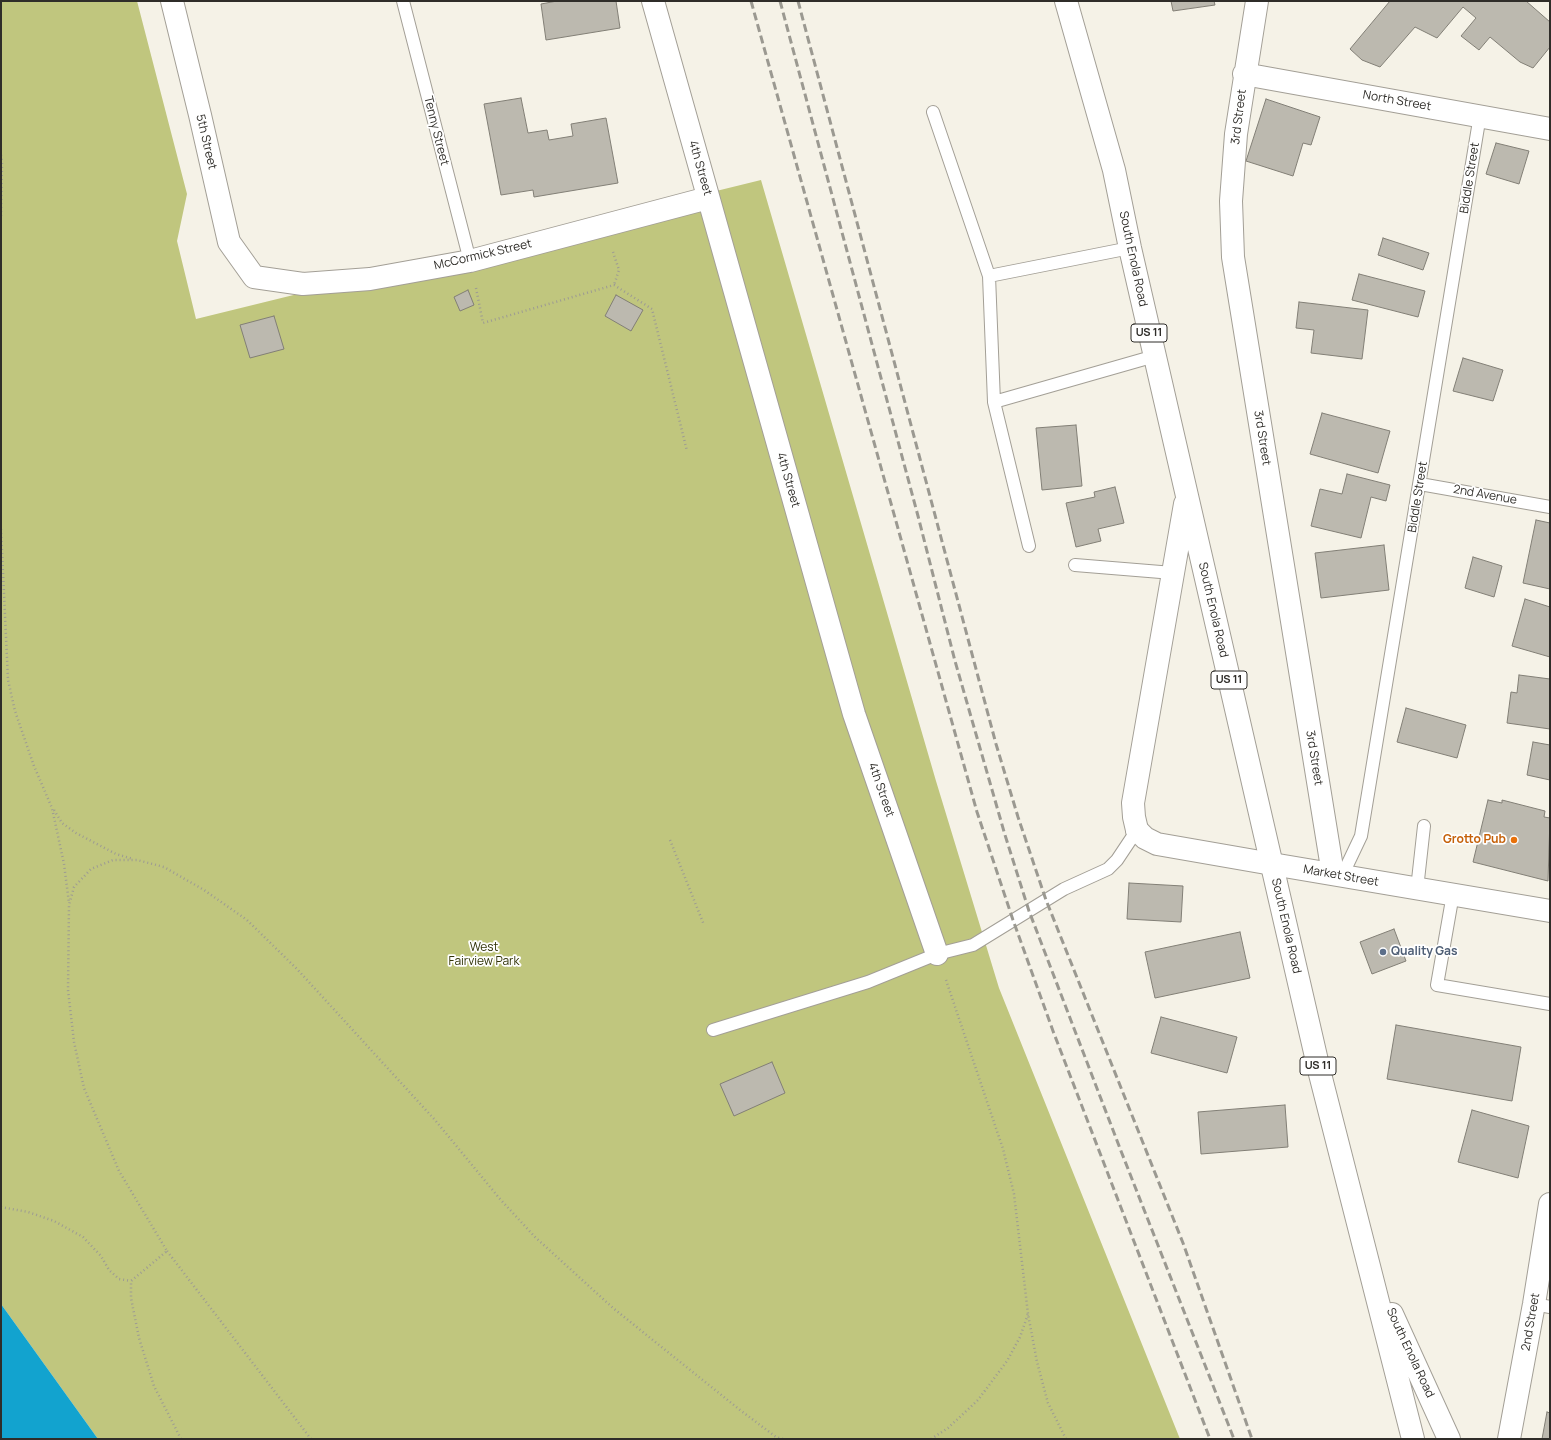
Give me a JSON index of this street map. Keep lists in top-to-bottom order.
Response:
{
  "streets": {
    "street": [
      "North Street",
      "3rd Street",
      "5th Street",
      "4th Street",
      "McCormick Street",
      "South Enola Road",
      "US 11",
      "Market Street",
      "2nd Street"
    ],
    "lane": ["Tenny Street", "Biddle Street", "2nd Avenue"]
  },
  "crossings": [
    ["North Street", "3rd Street"],
    ["North Street", "Biddle Street"],
    ["3rd Street", "Biddle Street"],
    ["3rd Street", "Market Street"],
    ["Tenny Street", "McCormick Street"],
    ["5th Street", "McCormick Street"],
    ["4th Street", "McCormick Street"],
    ["Biddle Street", "2nd Avenue"],
    ["Biddle Street", "Market Street"],
    ["South Enola Road", "Market Street"]
  ],
  "parks": ["West Fairview Park"],
  "places": ["Grotto Pub", "Quality Gas"]
}
